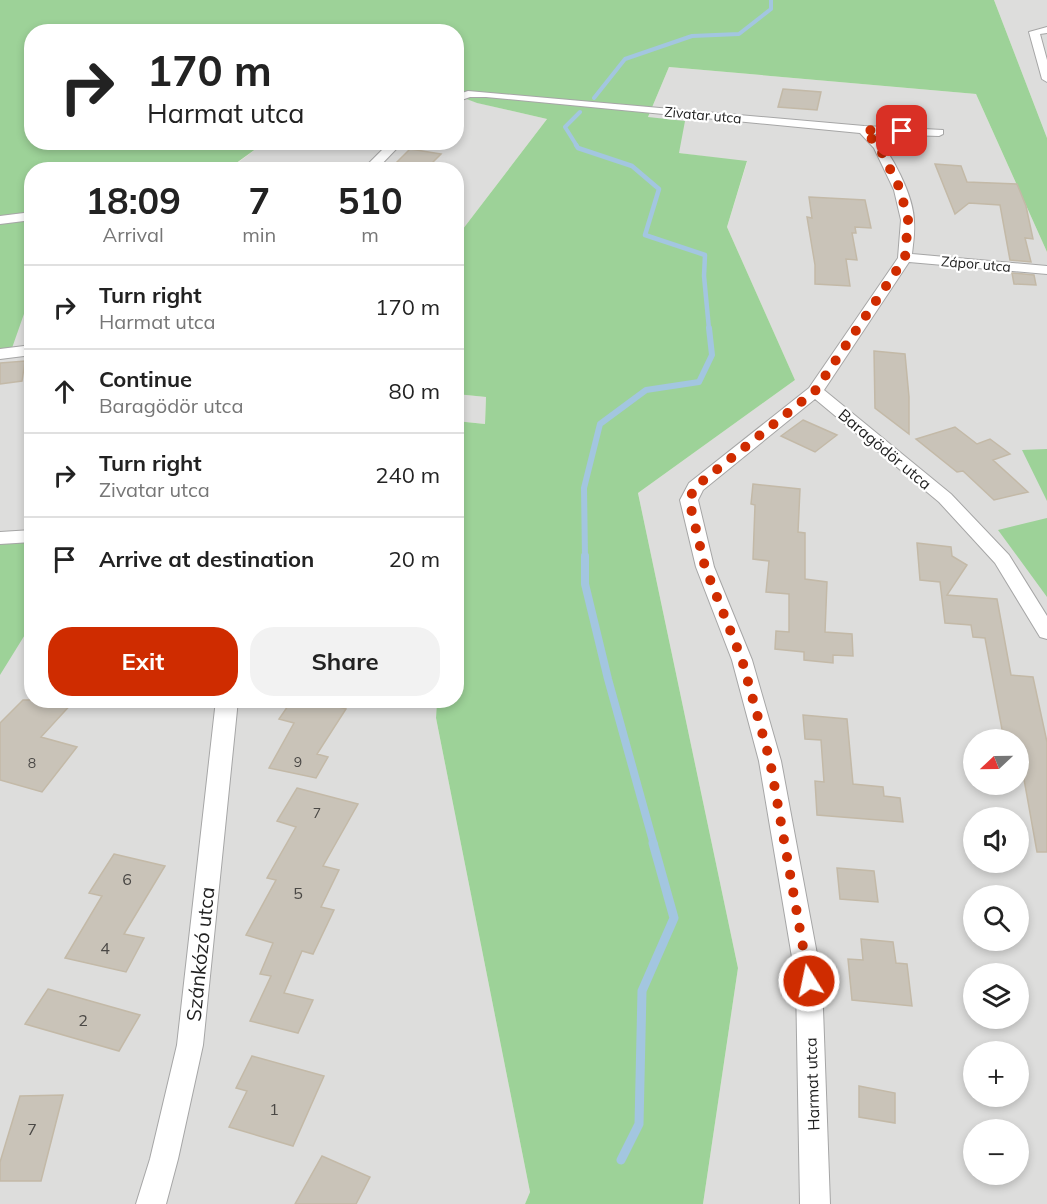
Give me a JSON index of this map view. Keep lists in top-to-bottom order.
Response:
{
  "streets": {
    "street": [
      "Zivatar utca",
      "Zápor utca",
      "Baragödör utca",
      "Szánkózó utca",
      "Harmat utca"
    ]
  },
  "crossings": [
    ["Baragödör utca", "Harmat utca"]
  ],
  "house_numbers": [
    "9",
    "8",
    "7",
    "6",
    "5",
    "4",
    "2",
    "1",
    "7"
  ],
  "north": "left",
  "page": {
    "turn": ["170 m", "Harmat utca"],
    "eta": [
      "18:09",
      "Arrival",
      "7",
      "min",
      "510",
      "m"
    ],
    "list": [
      {
        "name": "Turn right",
        "note": "Harmat utca",
        "value": "170 m"
      },
      {
        "name": "Continue",
        "note": "Baragödör utca",
        "value": "80 m"
      },
      {
        "name": "Turn right",
        "note": "Zivatar utca",
        "value": "240 m"
      },
      {
        "name": "Arrive at destination",
        "value": "20 m"
      }
    ],
    "buttons": ["Exit", "Share"],
    "map_buttons": ["+", "−"]
  }
}
